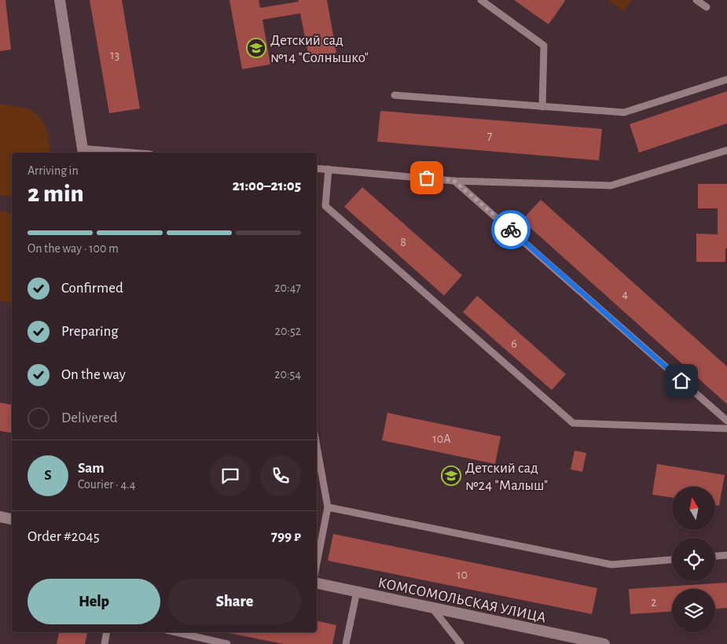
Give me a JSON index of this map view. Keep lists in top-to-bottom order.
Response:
{
  "streets": {
    "street": ["КОМСОМОЛЬСКАЯ УЛИЦА"]
  },
  "places": {
    "school or university": ["Детский сад №14 \"Солнышко\"", "Детский сад №24 \"Малыш\""]
  },
  "house_numbers": [
    "13",
    "7",
    "8",
    "4",
    "6",
    "10А",
    "10",
    "2"
  ],
  "north": "top",
  "page": {
    "heading": ["2 min", "Arriving in", "21:00–21:05"],
    "panel": [
      "Sam",
      "Courier · 4.4",
      "Order #2045",
      "799 ₽"
    ],
    "bar": "On the way · 100 m",
    "list": [
      ["Confirmed", "20:47"],
      ["Preparing", "20:52"],
      ["On the way", "20:54"],
      "Delivered"
    ],
    "round": "S",
    "buttons": ["Help", "Share"]
  }
}
